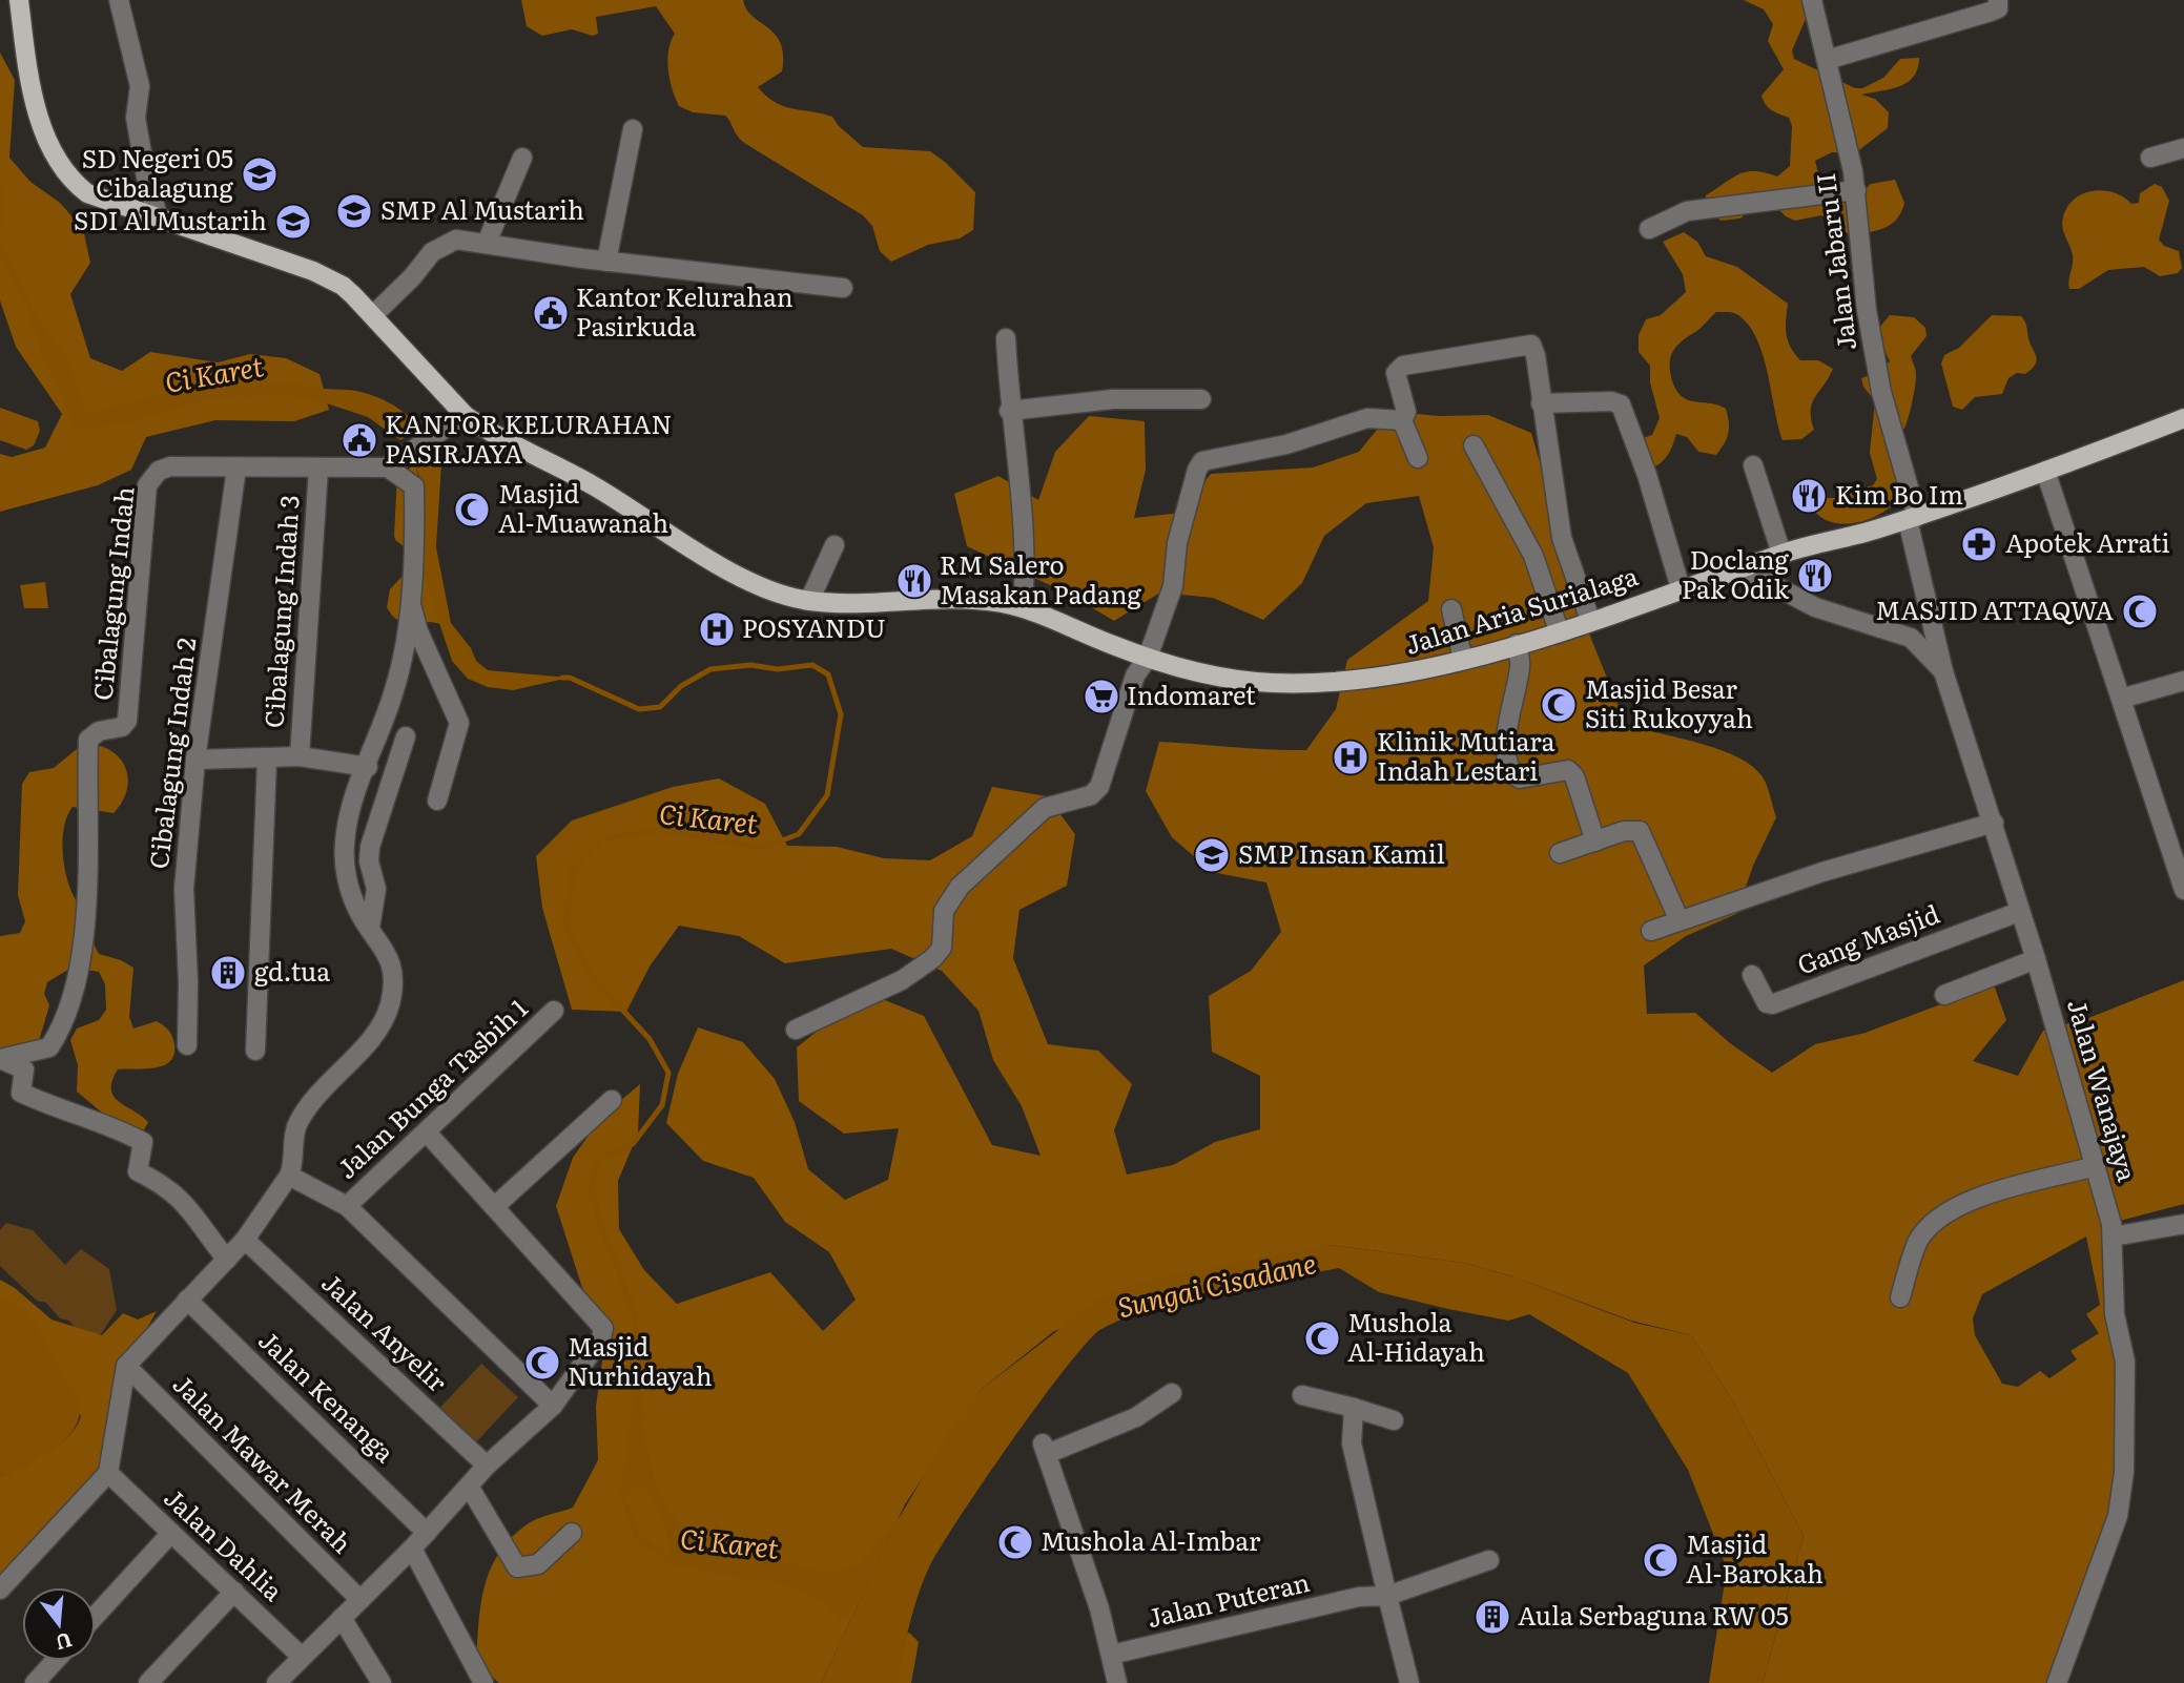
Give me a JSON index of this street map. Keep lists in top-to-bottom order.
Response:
{
  "streets": {
    "main road": ["Jalan Aria Surialaga"],
    "street": [
      "Jalan Jabaru II",
      "Cibalagung Indah",
      "Cibalagung Indah 3",
      "Cibalagung Indah 2",
      "Gang Masjid",
      "Jalan Bunga Tasbih 1",
      "Jalan Wanajaya",
      "Jalan Anyelir",
      "Jalan Kenanga",
      "Jalan Mawar Merah",
      "Jalan Dahlia",
      "Jalan Puteran"
    ]
  },
  "crossings": [
    ["Jalan Jabaru II", "Jalan Aria Surialaga"],
    ["Jalan Jabaru II", "Jalan Wanajaya"],
    ["Cibalagung Indah", "Cibalagung Indah 3"],
    ["Cibalagung Indah", "Cibalagung Indah 2"],
    ["Cibalagung Indah 3", "Cibalagung Indah 2"],
    ["Jalan Aria Surialaga", "Jalan Wanajaya"],
    ["Gang Masjid", "Jalan Wanajaya"]
  ],
  "water": ["Ci Karet", "Sungai Cisadane"],
  "places": {
    "school or university": [
      "SD Negeri 05 Cibalagung",
      "SMP Al Mustarih",
      "SDI Al Mustarih",
      "SMP Insan Kamil"
    ],
    "public building": ["Kantor Kelurahan Pasirkuda", "KANTOR KELURAHAN PASIRJAYA"],
    "restaurant": ["Kim Bo Im", "Doclang Pak Odik", "RM Salero Masakan Padang"],
    "mosque": [
      "Masjid Al-Muawanah",
      "MASJID ATTAQWA",
      "Masjid Besar Siti Rukoyyah",
      "Mushola Al-Hidayah",
      "Masjid Nurhidayah",
      "Mushola Al-Imbar",
      "Masjid Al-Barokah"
    ],
    "pharmacy": ["Apotek Arrati"],
    "hospital": ["POSYANDU", "Klinik Mutiara Indah Lestari"],
    "supermarket": ["Indomaret"],
    "building": ["gd.tua", "Aula Serbaguna RW 05"]
  },
  "north": "bottom"
}
